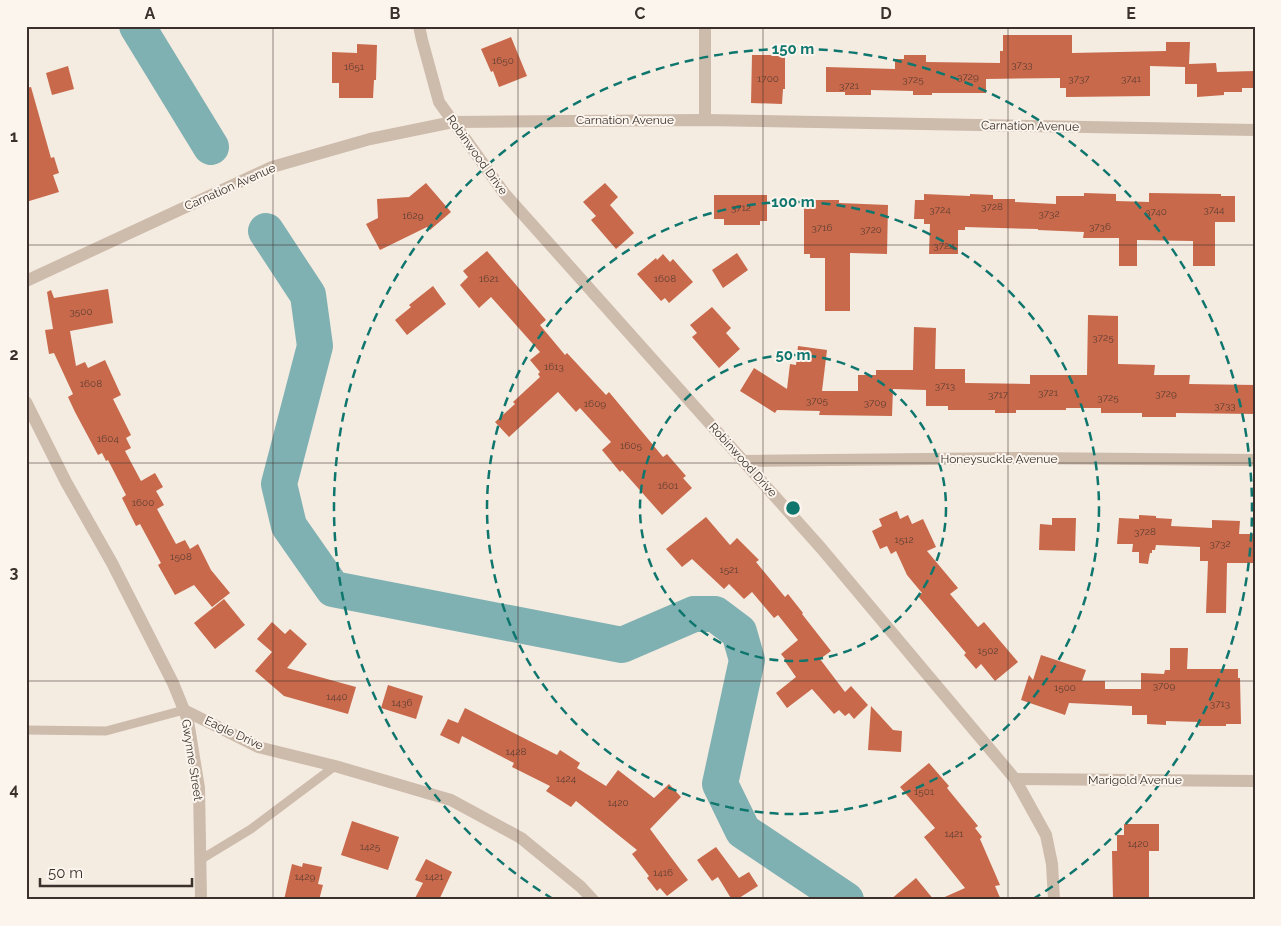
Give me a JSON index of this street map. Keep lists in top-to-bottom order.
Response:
{
  "streets": {
    "street": [
      "Carnation Avenue",
      "Robinwood Drive",
      "Honeysuckle Avenue",
      "Eagle Drive",
      "Gwynne Street",
      "Marigold Avenue"
    ]
  },
  "crossings": [
    ["Carnation Avenue", "Robinwood Drive"],
    ["Robinwood Drive", "Honeysuckle Avenue"],
    ["Robinwood Drive", "Marigold Avenue"],
    ["Eagle Drive", "Gwynne Street"]
  ],
  "house_numbers": [
    "1650",
    "3733",
    "1651",
    "3729",
    "1700",
    "3737",
    "3741",
    "3725",
    "3721",
    "3728",
    "3712",
    "3724",
    "3744",
    "3740",
    "3732",
    "1629",
    "3736",
    "3716",
    "3720",
    "3724",
    "1621",
    "1608",
    "3500",
    "3725",
    "1613",
    "1608",
    "3713",
    "3721",
    "3729",
    "3717",
    "3725",
    "3705",
    "3709",
    "1609",
    "3733",
    "1604",
    "1605",
    "1601",
    "1600",
    "3728",
    "1512",
    "3732",
    "1508",
    "1521",
    "1502",
    "3709",
    "1500",
    "1440",
    "1436",
    "3713",
    "1428",
    "1424",
    "1501",
    "1420",
    "1421",
    "1420",
    "1425",
    "1416",
    "1429",
    "1421"
  ],
  "scale_bar": "50 m",
  "grid": {
    "columns": [
      "A",
      "B",
      "C",
      "D",
      "E"
    ],
    "rows": [
      "1",
      "2",
      "3",
      "4"
    ]
  },
  "rings": ["150 m", "100 m", "50 m"]
}
